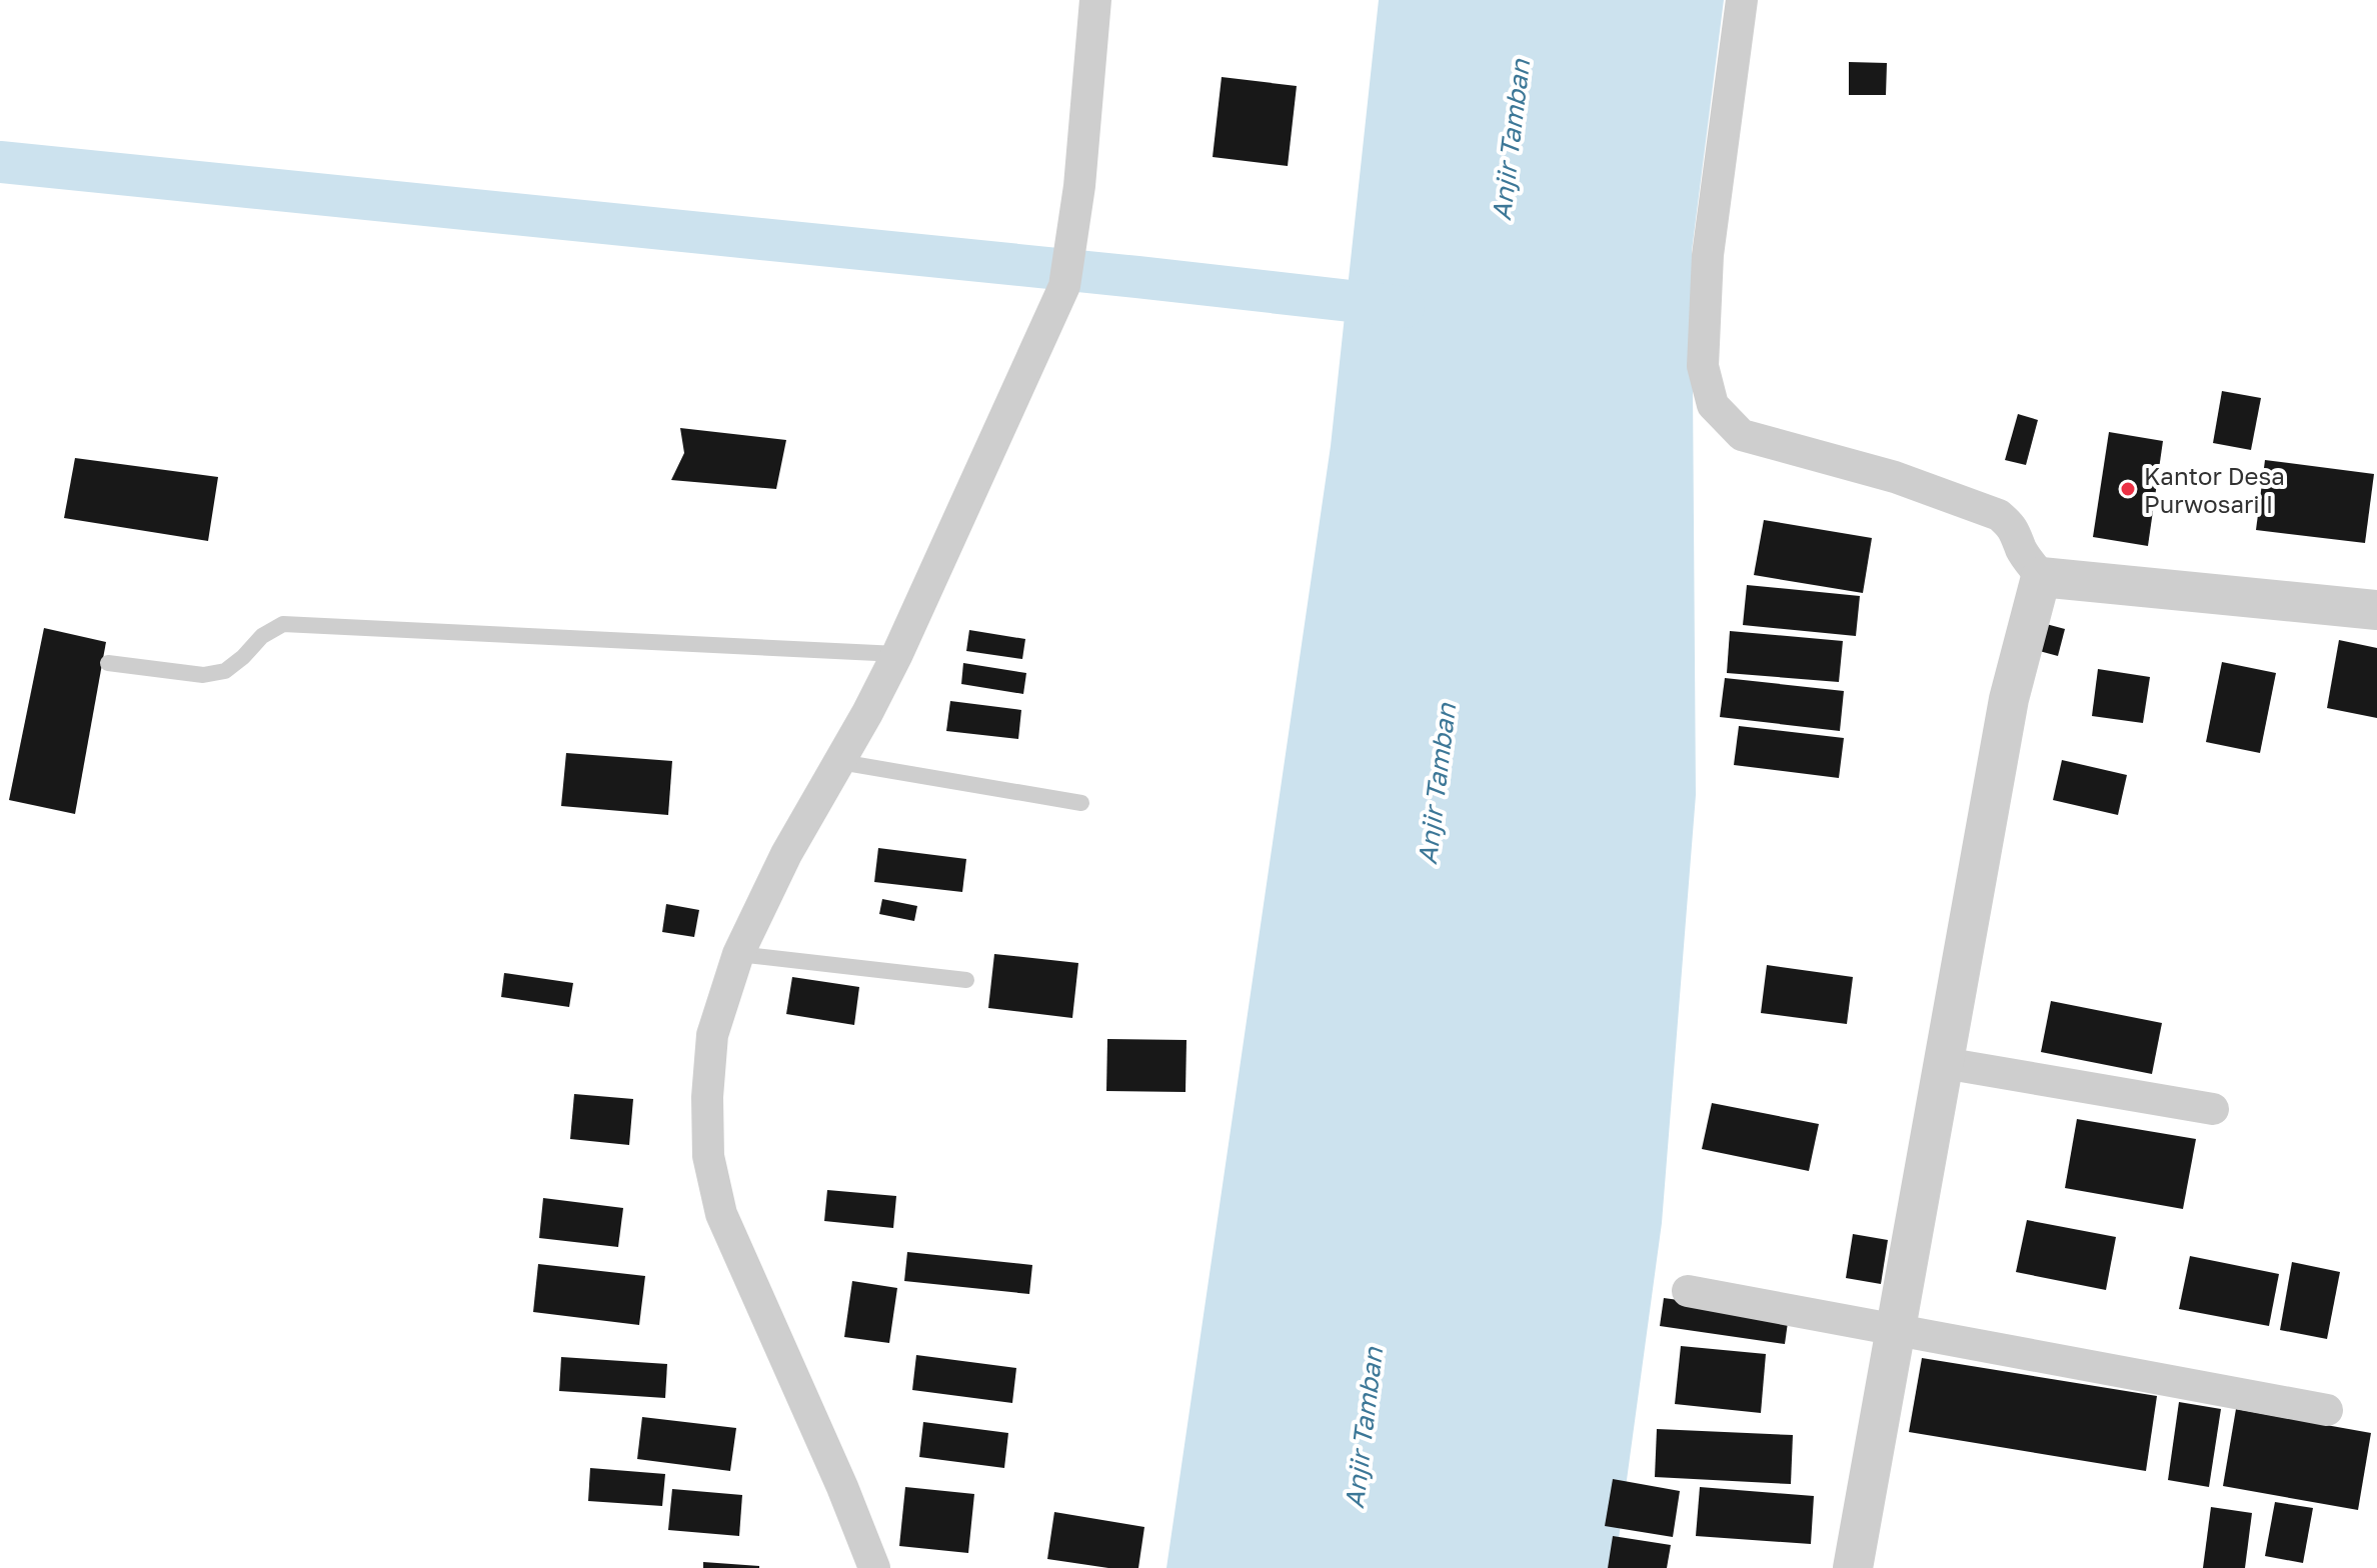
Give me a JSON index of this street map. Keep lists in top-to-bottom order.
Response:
{
  "water": ["Anjir Tamban"],
  "places": ["Kantor Desa Purwosari I"]
}
